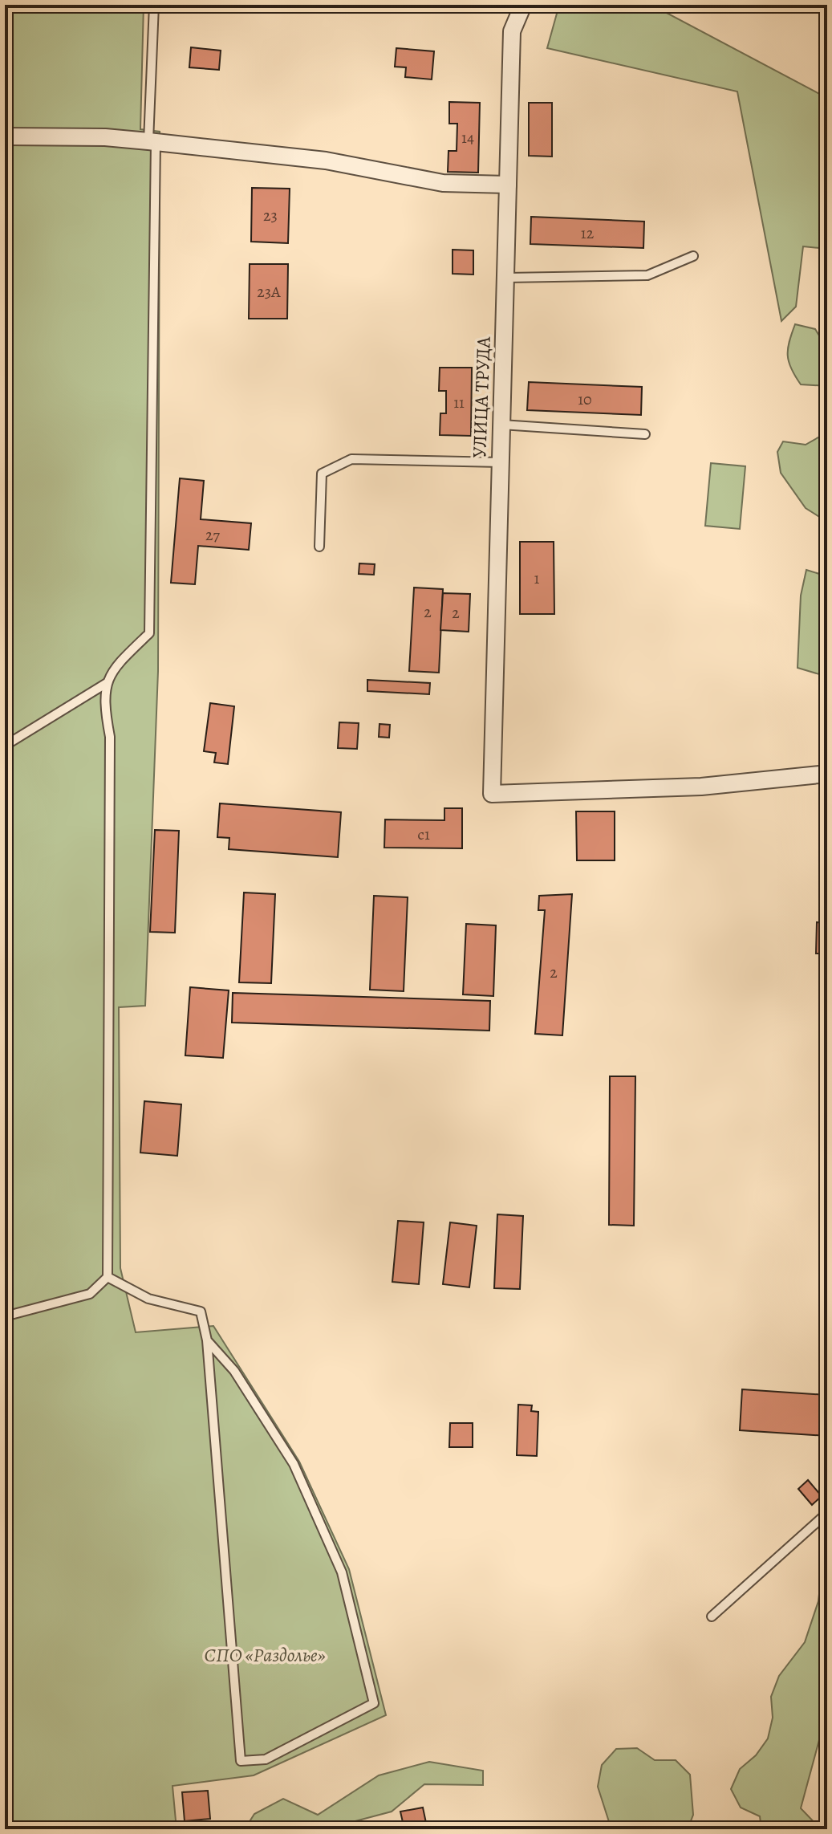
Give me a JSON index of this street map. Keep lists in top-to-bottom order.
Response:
{
  "streets": {
    "street": ["УЛИЦА ТРУДА"]
  },
  "parks": ["СПО «Раздолье»"],
  "house_numbers": [
    "14",
    "23",
    "12",
    "23А",
    "10",
    "11",
    "27",
    "1",
    "2",
    "2",
    "с1",
    "2"
  ]
}
